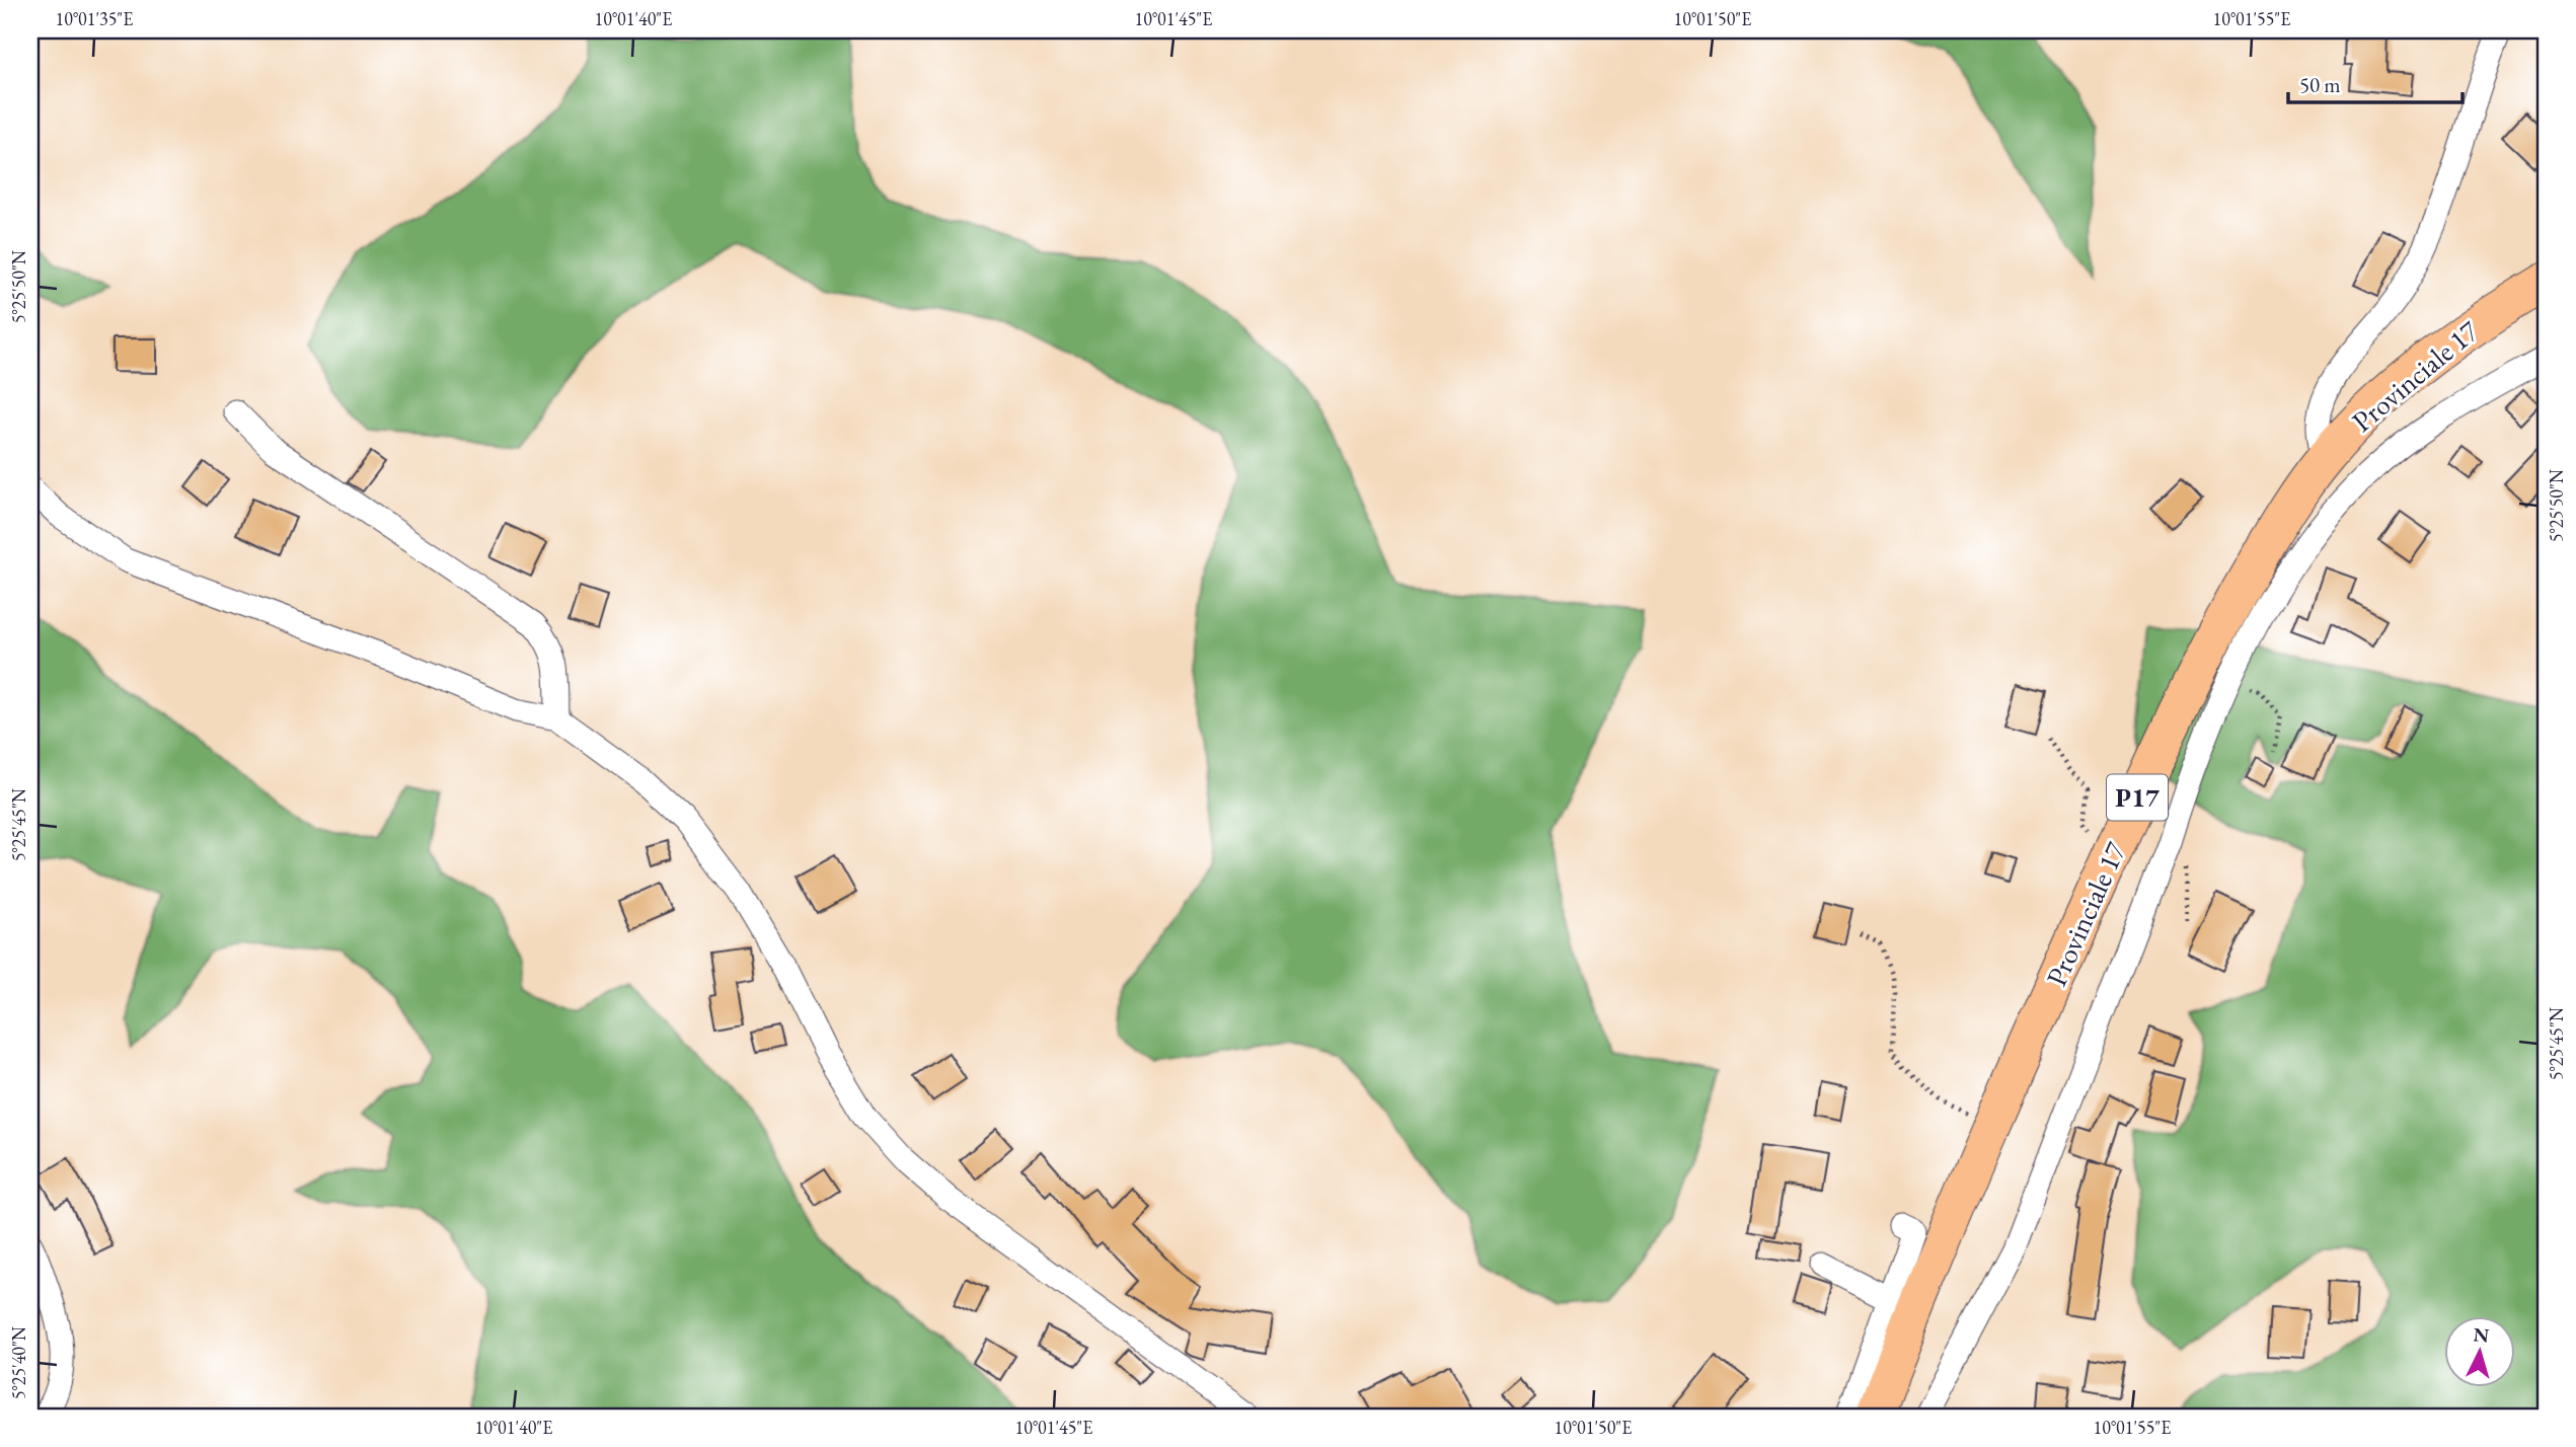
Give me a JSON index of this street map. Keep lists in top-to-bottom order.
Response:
{
  "streets": {
    "main road": ["Provinciale 17", "P17"]
  },
  "scale_bar": "50 m",
  "north": "top",
  "coordinates": [
    "10°01'35\"E",
    "10°01'40\"E",
    "10°01'45\"E",
    "10°01'50\"E",
    "10°01'55\"E",
    "5°25'50\"N",
    "5°25'45\"N",
    "5°25'40\"N"
  ]
}
